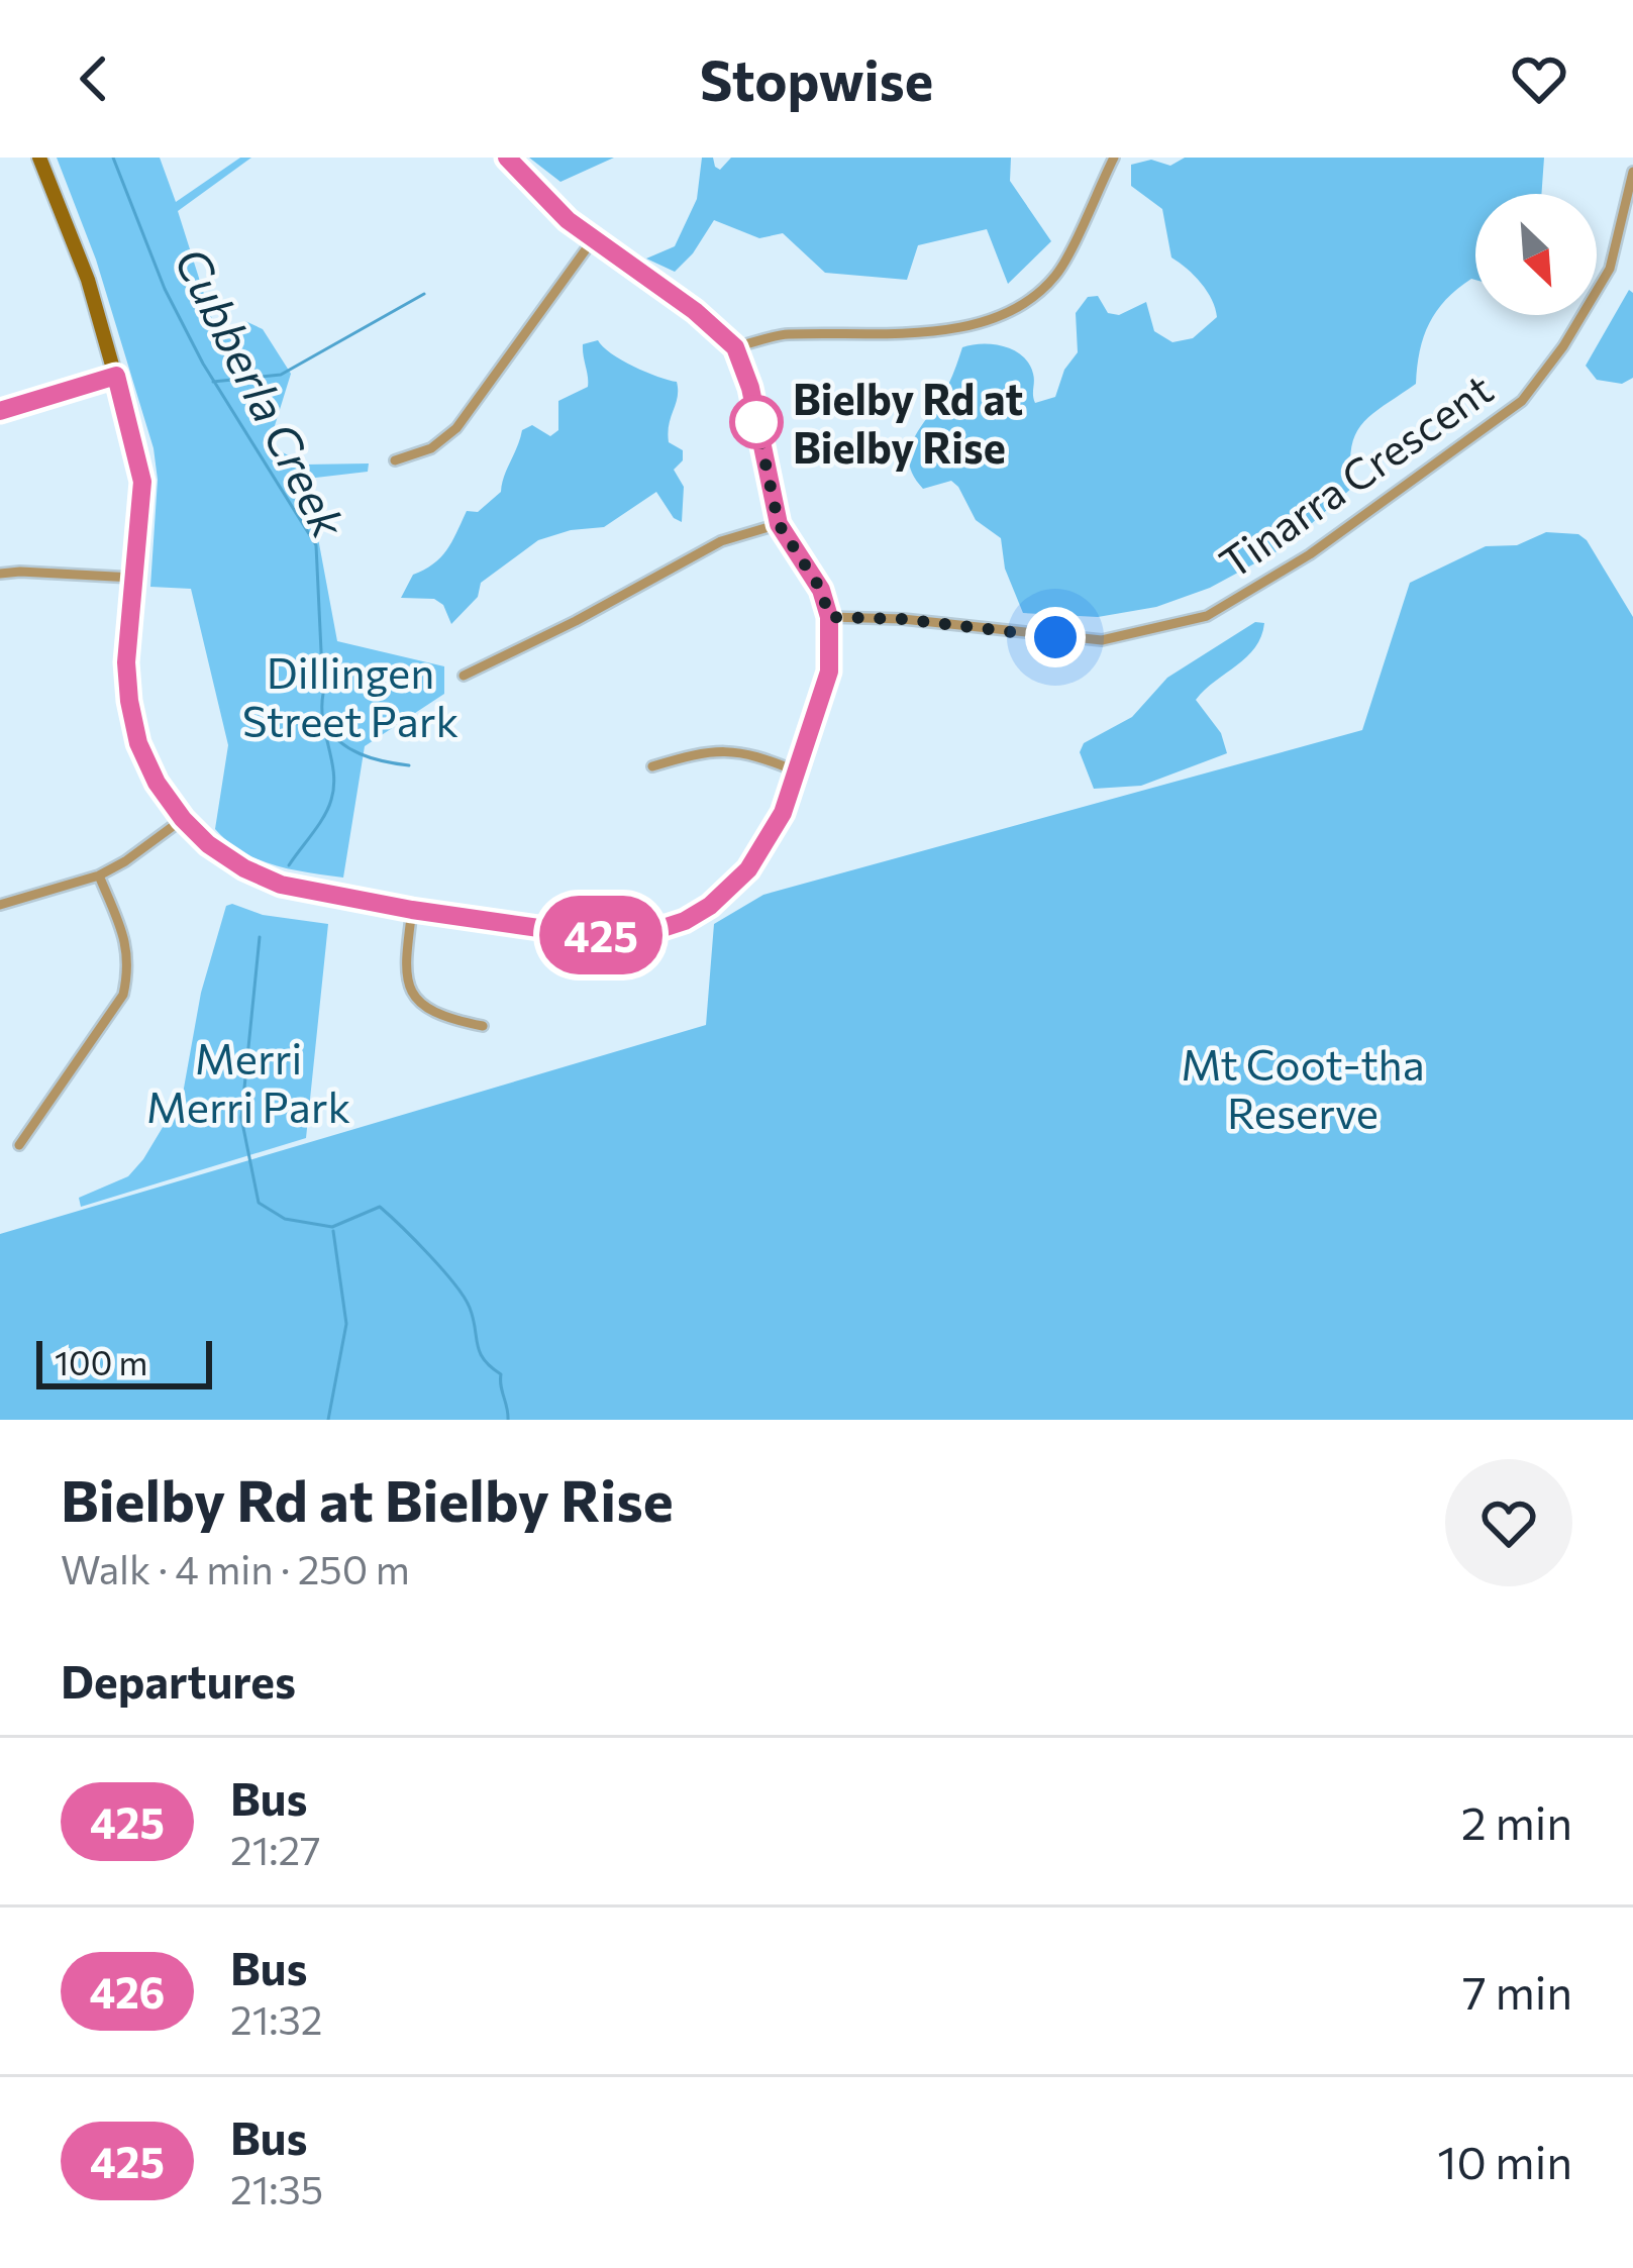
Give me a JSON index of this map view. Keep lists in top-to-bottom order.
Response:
{
  "streets": {
    "street": ["Tinarra Crescent"]
  },
  "water": ["Cubberla Creek"],
  "parks": ["Dillingen Street Park", "Merri Merri Park", "Mt Coot-tha Reserve"],
  "places": ["Bielby Rd at Bielby Rise"],
  "lines": ["bus line 425"],
  "scale_bar": "100 m",
  "north": "bottom right",
  "page": {
    "header": "Stopwise",
    "on_map": "425",
    "scale": "100 m",
    "heading": [
      ["Bielby Rd at Bielby Rise", "Walk · 4 min · 250 m"],
      "Departures"
    ],
    "list": [
      {
        "mark": "425",
        "name": "Bus",
        "note": "21:27",
        "value": "2 min"
      },
      {
        "mark": "426",
        "name": "Bus",
        "note": "21:32",
        "value": "7 min"
      },
      {
        "mark": "425",
        "name": "Bus",
        "note": "21:35",
        "value": "10 min"
      }
    ]
  }
}
